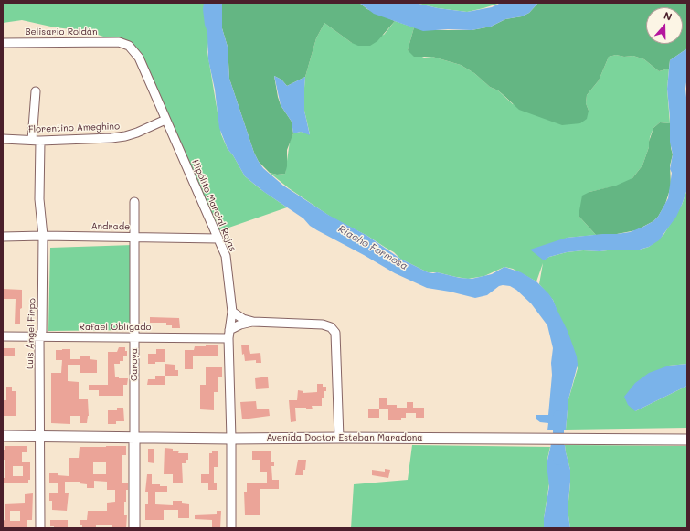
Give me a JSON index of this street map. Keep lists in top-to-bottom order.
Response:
{
  "streets": {
    "main road": ["Caroya", "Avenida Doctor Esteban Maradona"],
    "street": [
      "Belisario Roldán",
      "Florentino Ameghino",
      "Hipólito Marcial Rojas",
      "Andrade",
      "Rafael Obligado",
      "Luis Ángel Firpo"
    ]
  },
  "crossings": [
    ["Belisario Roldán", "Hipólito Marcial Rojas"],
    ["Florentino Ameghino", "Hipólito Marcial Rojas"],
    ["Florentino Ameghino", "Luis Ángel Firpo"],
    ["Hipólito Marcial Rojas", "Andrade"],
    ["Hipólito Marcial Rojas", "Rafael Obligado"],
    ["Hipólito Marcial Rojas", "Avenida Doctor Esteban Maradona"],
    ["Andrade", "Luis Ángel Firpo"],
    ["Andrade", "Caroya"],
    ["Rafael Obligado", "Luis Ángel Firpo"],
    ["Rafael Obligado", "Caroya"],
    ["Luis Ángel Firpo", "Avenida Doctor Esteban Maradona"],
    ["Caroya", "Avenida Doctor Esteban Maradona"]
  ],
  "water": ["Riacho Formosa"],
  "north": "top"
}
